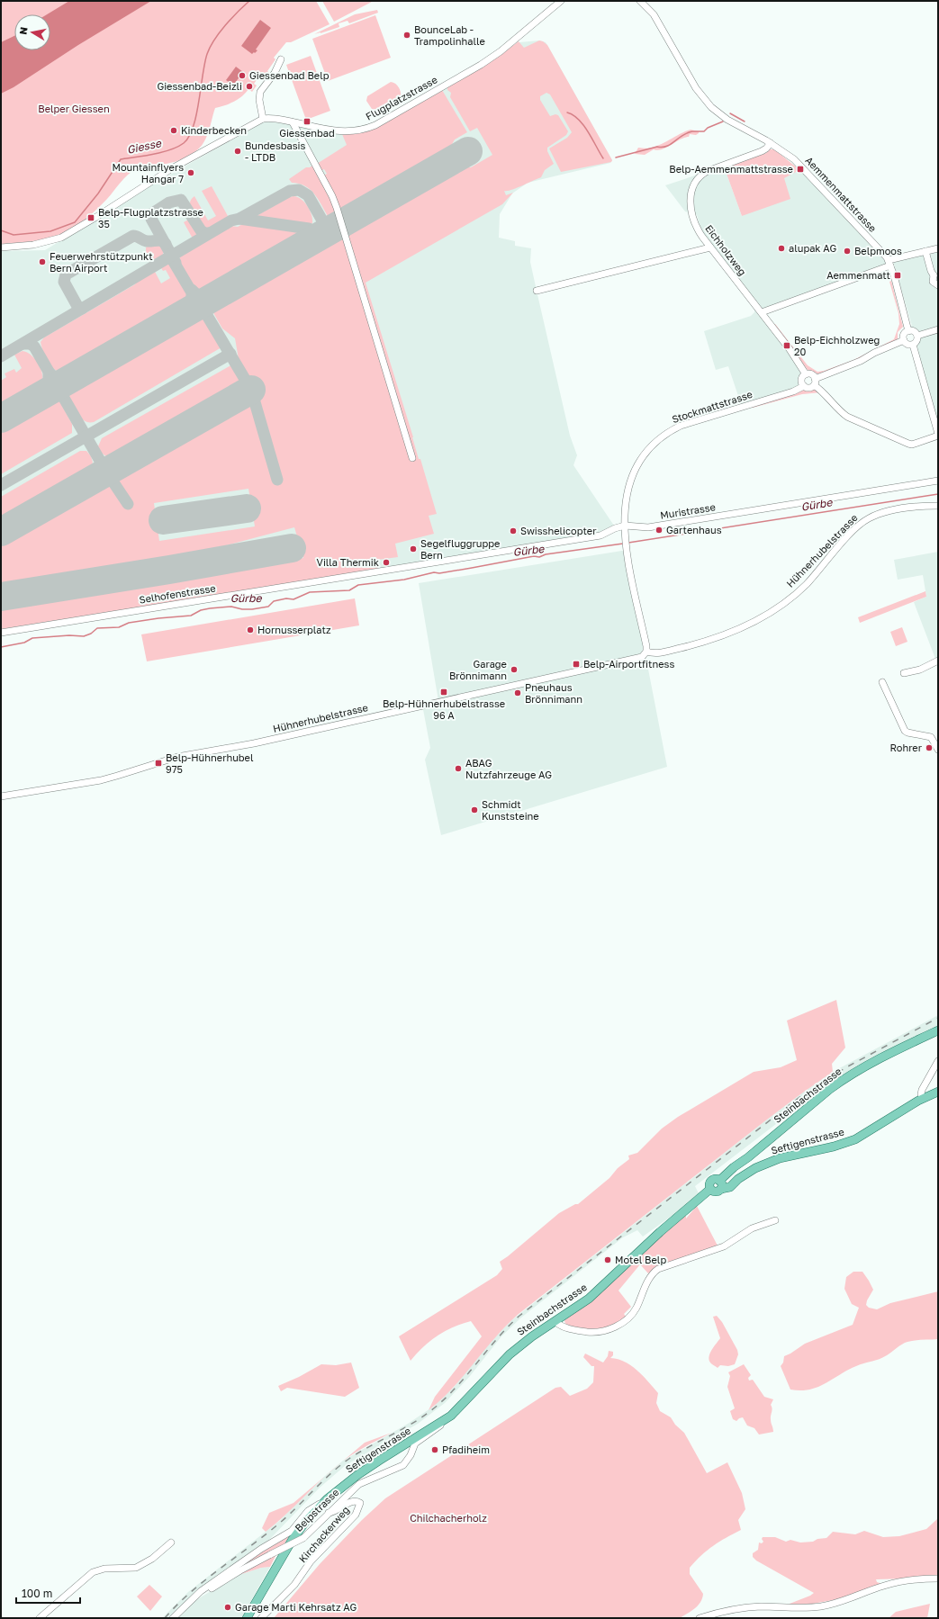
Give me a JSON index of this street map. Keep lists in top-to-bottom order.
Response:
{
  "streets": {
    "main road": ["Steinbachstrasse", "Seftigenstrasse"],
    "street": [
      "Flugplatzstrasse",
      "Aemmenmattstrasse",
      "Eichholzweg",
      "Stockmattstrasse",
      "Muristrasse",
      "Hühnerhubelstrasse",
      "Selhofenstrasse",
      "Belpstrasse",
      "Kirchackerweg"
    ]
  },
  "crossings": [
    ["Aemmenmattstrasse", "Eichholzweg"],
    ["Eichholzweg", "Stockmattstrasse"],
    ["Stockmattstrasse", "Muristrasse"],
    ["Stockmattstrasse", "Hühnerhubelstrasse"],
    ["Muristrasse", "Selhofenstrasse"],
    ["Steinbachstrasse", "Seftigenstrasse"],
    ["Steinbachstrasse", "Belpstrasse"],
    ["Seftigenstrasse", "Belpstrasse"],
    ["Belpstrasse", "Kirchackerweg"]
  ],
  "water": ["Giesse", "Gürbe"],
  "parks": ["Belper Giessen", "Chilchacherholz"],
  "places": {
    "other": [
      "BounceLab - Trampolinhalle",
      "Giessenbad Belp",
      "Giessenbad-Beizli",
      "Kinderbecken",
      "Bundesbasis - LTDB",
      "Mountainflyers Hangar 7",
      "alupak AG",
      "Belpmoos",
      "Feuerwehrstützpunkt Bern Airport",
      "Gartenhaus",
      "Swisshelicopter",
      "Segelfluggruppe Bern",
      "Villa Thermik",
      "Hornusserplatz",
      "Garage Brönnimann",
      "Pneuhaus Brönnimann",
      "Rohrer",
      "ABAG Nutzfahrzeuge AG",
      "Schmidt Kunststeine",
      "Motel Belp",
      "Pfadiheim",
      "Garage Marti Kehrsatz AG"
    ],
    "transit": [
      "Giessenbad",
      "Belp-Aemmenmattstrasse",
      "Belp-Flugplatzstrasse 35",
      "Aemmenmatt",
      "Belp-Eichholzweg 20",
      "Belp-Airportfitness",
      "Belp-Hühnerhubelstrasse 96 A",
      "Belp-Hühnerhubel 975"
    ]
  },
  "scale_bar": "100 m",
  "north": "left"
}
